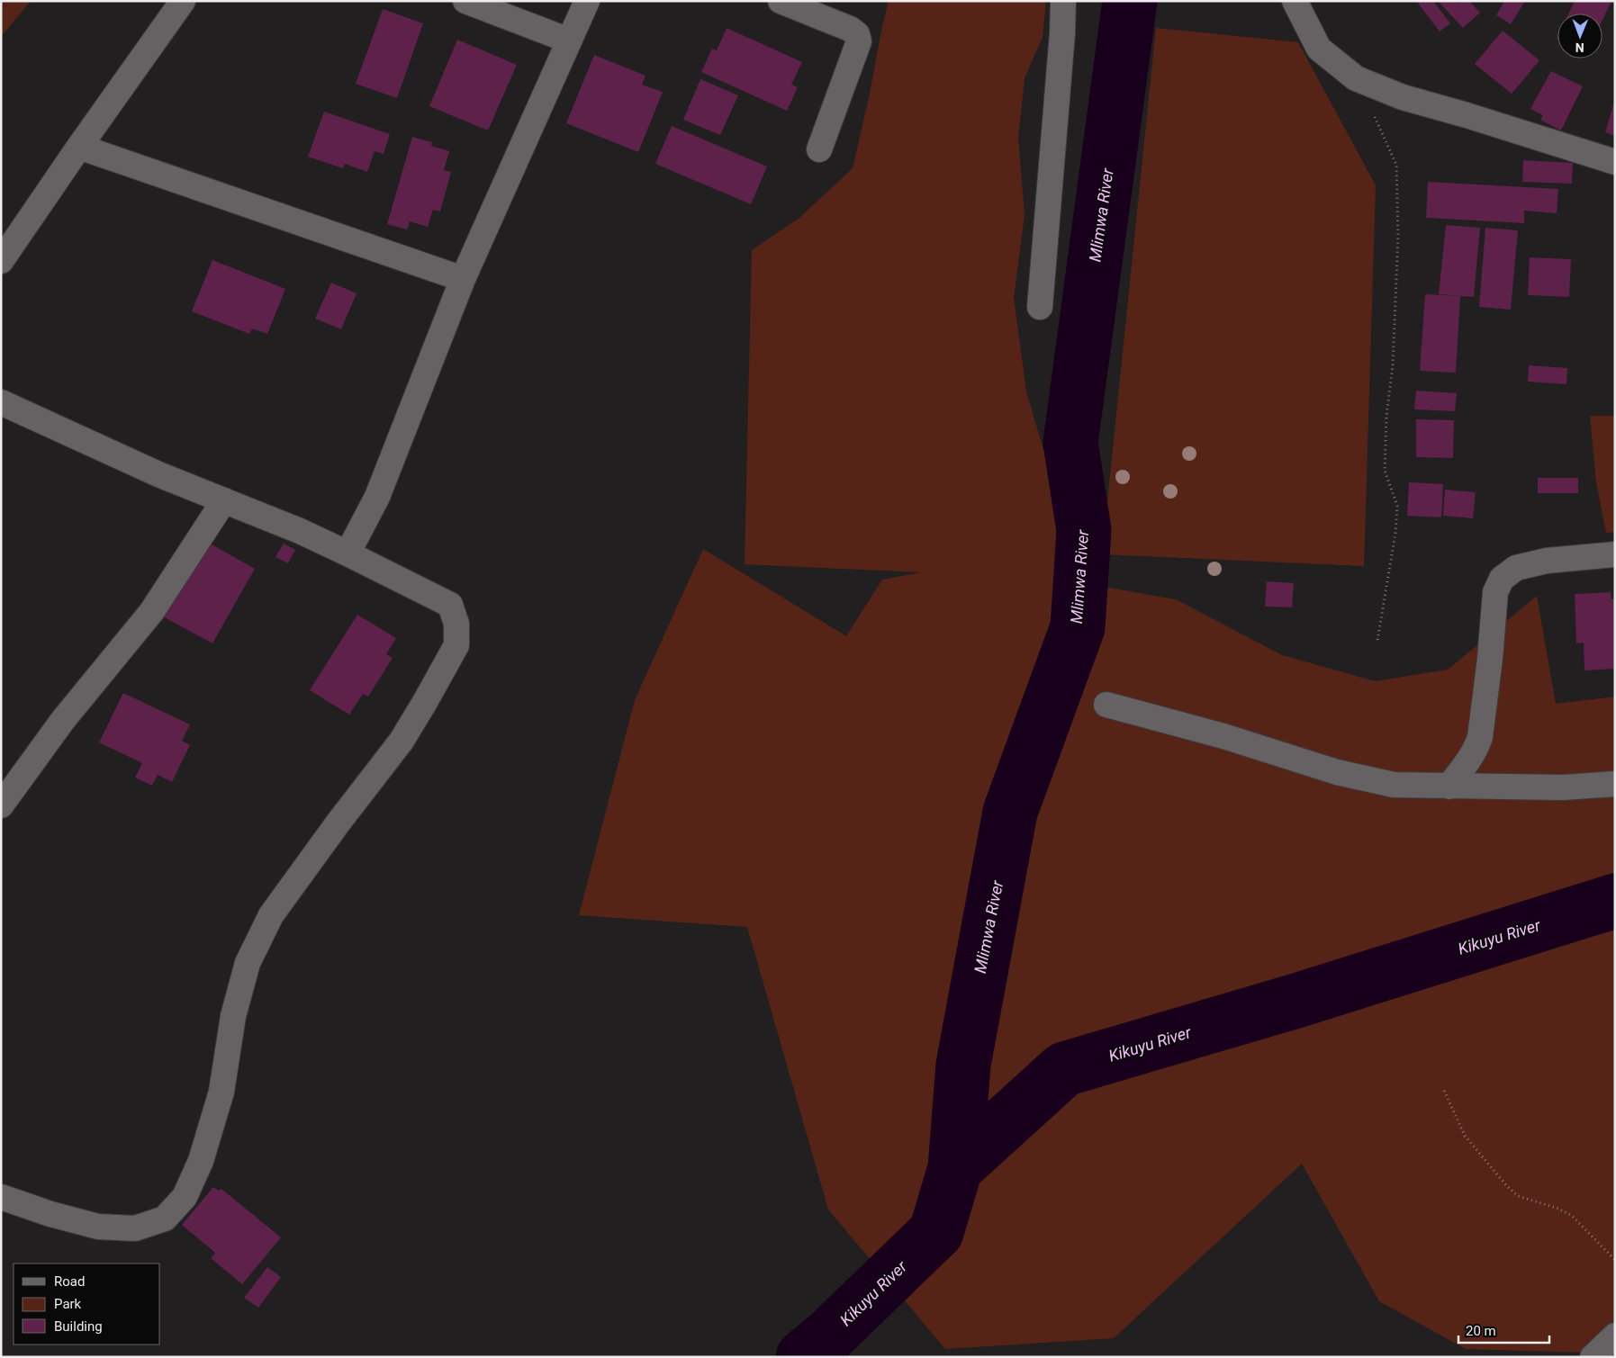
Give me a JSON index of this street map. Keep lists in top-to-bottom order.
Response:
{
  "water": ["Mlimwa River", "Kikuyu River"],
  "legend": ["Road", "Park", "Building"],
  "scale_bar": "20 m",
  "north": "bottom"
}
